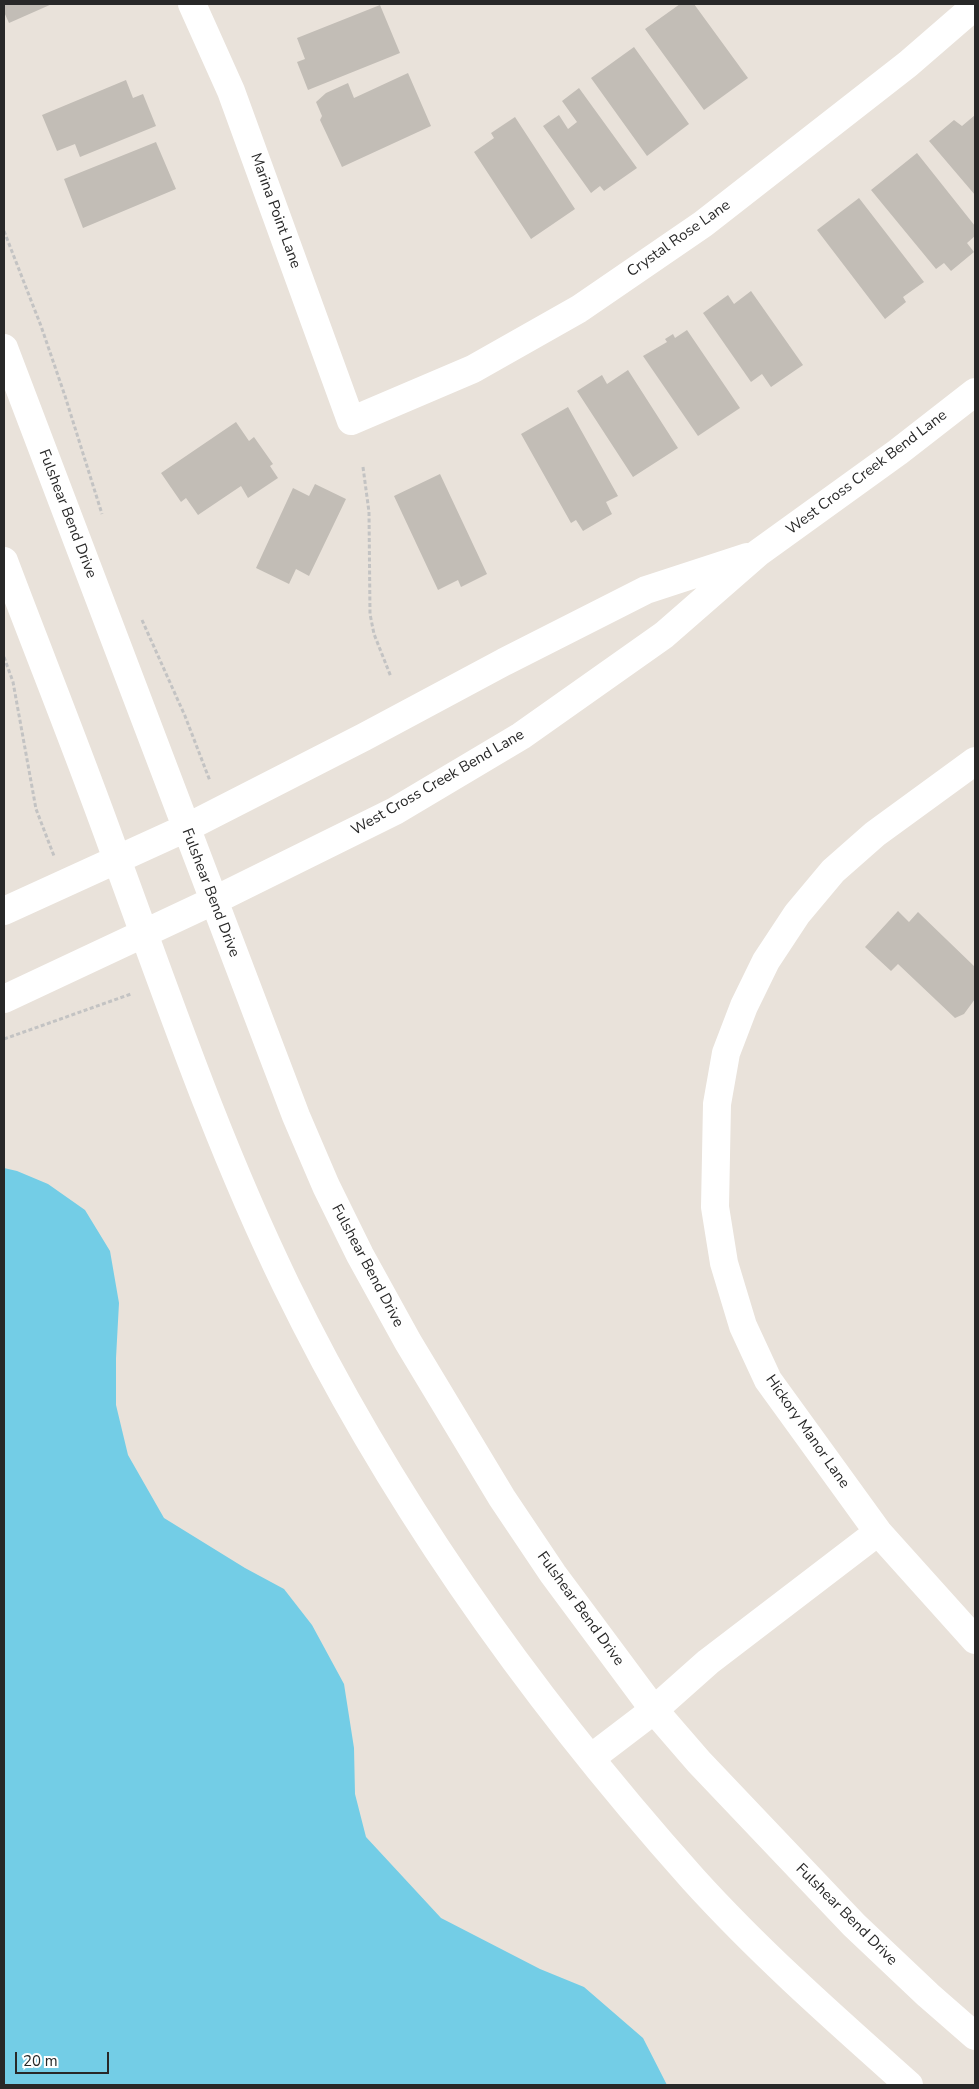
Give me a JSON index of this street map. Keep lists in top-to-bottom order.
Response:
{
  "streets": {
    "main road": [
      "Marina Point Lane",
      "Crystal Rose Lane",
      "West Cross Creek Bend Lane",
      "Fulshear Bend Drive",
      "Hickory Manor Lane"
    ]
  },
  "crossings": [
    ["Marina Point Lane", "Crystal Rose Lane"],
    ["West Cross Creek Bend Lane", "Fulshear Bend Drive"]
  ],
  "scale_bar": "20 m"
}
